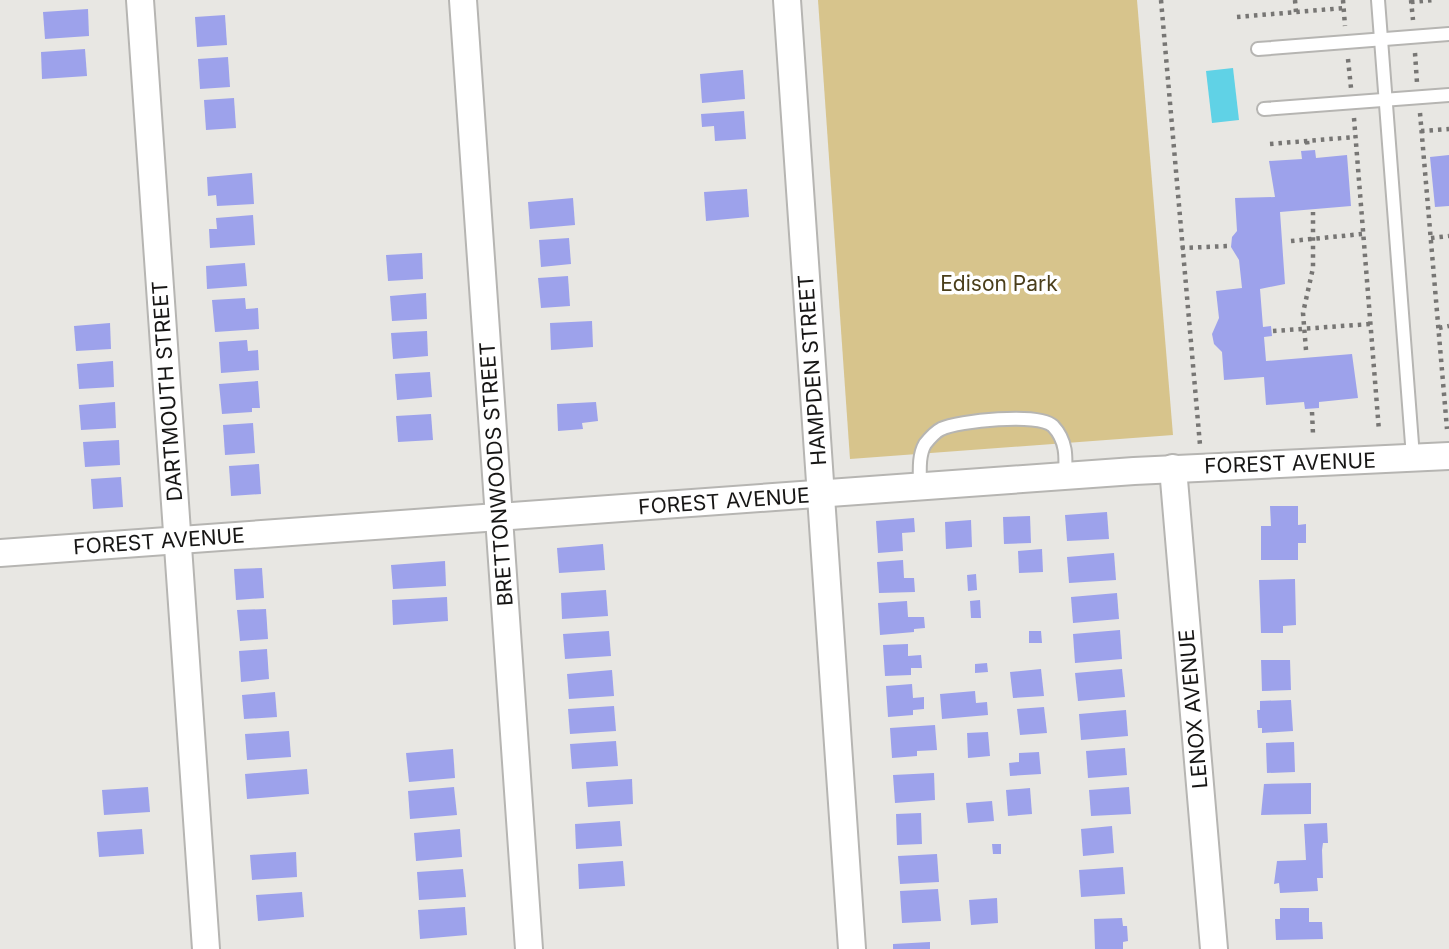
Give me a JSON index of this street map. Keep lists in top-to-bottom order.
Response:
{
  "streets": {
    "street": [
      "HAMPDEN STREET",
      "DARTMOUTH STREET",
      "FOREST AVENUE",
      "BRETTONWOODS STREET",
      "LENOX AVENUE"
    ]
  },
  "crossings": [
    ["HAMPDEN STREET", "FOREST AVENUE"],
    ["DARTMOUTH STREET", "FOREST AVENUE"],
    ["FOREST AVENUE", "BRETTONWOODS STREET"],
    ["FOREST AVENUE", "LENOX AVENUE"]
  ],
  "parks": ["Edison Park"]
}
